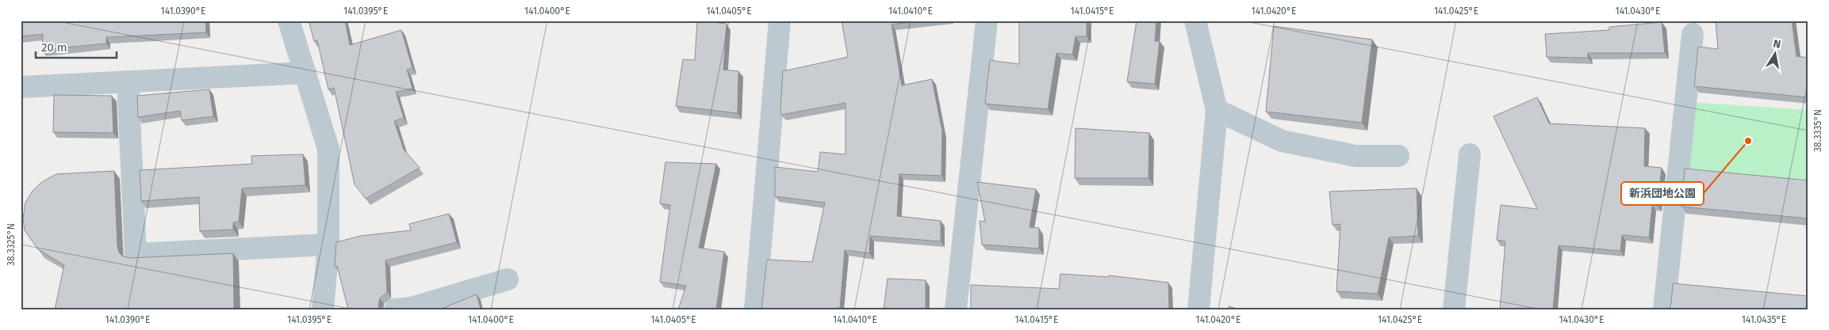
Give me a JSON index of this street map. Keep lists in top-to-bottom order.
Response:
{
  "places": ["新浜団地公園"],
  "scale_bar": "20 m",
  "north": "top",
  "coordinates": [
    "141.0390°E",
    "141.0395°E",
    "141.0400°E",
    "141.0405°E",
    "141.0410°E",
    "141.0415°E",
    "141.0420°E",
    "141.0425°E",
    "141.0430°E",
    "38.3335°N",
    "38.3325°N",
    "141.0435°E"
  ]
}
